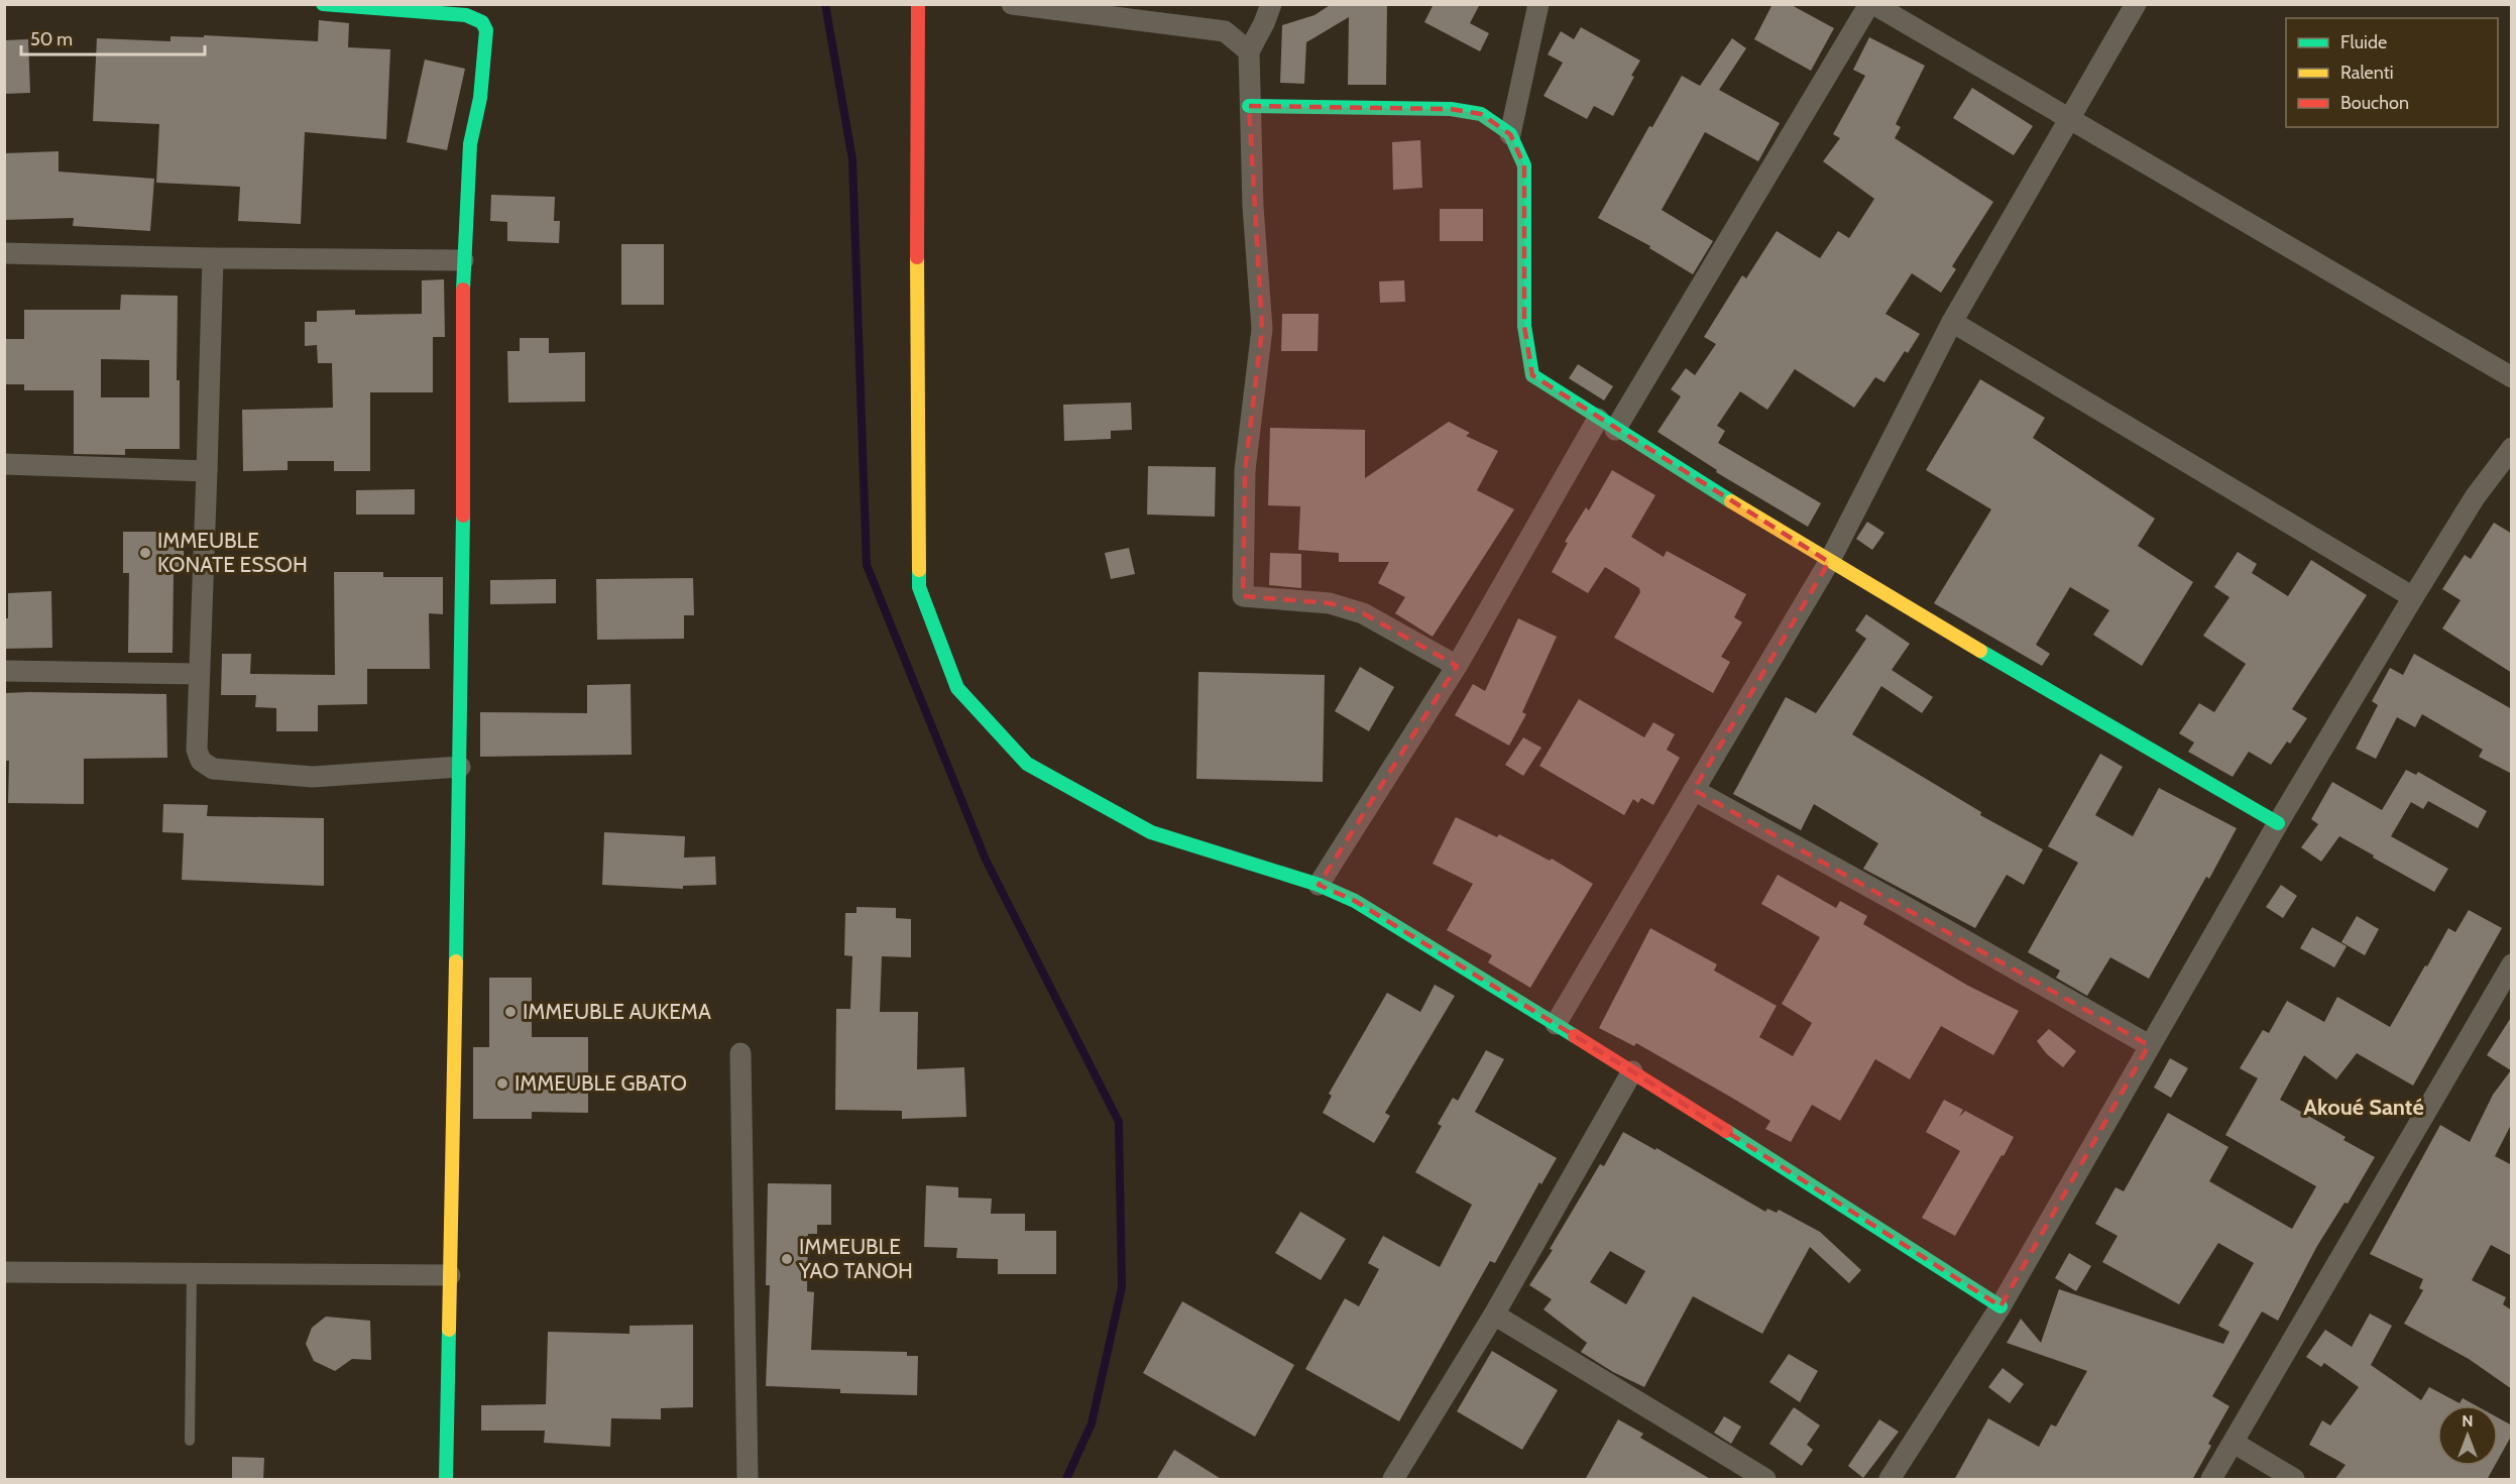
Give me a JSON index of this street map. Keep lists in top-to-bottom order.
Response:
{
  "districts": ["Akoué Santé"],
  "places": [
    "IMMEUBLE KONATE ESSOH",
    "IMMEUBLE AUKEMA",
    "IMMEUBLE GBATO",
    "IMMEUBLE YAO TANOH"
  ],
  "legend": ["Fluide", "Ralenti", "Bouchon"],
  "scale_bar": "50 m",
  "north": "top"
}
